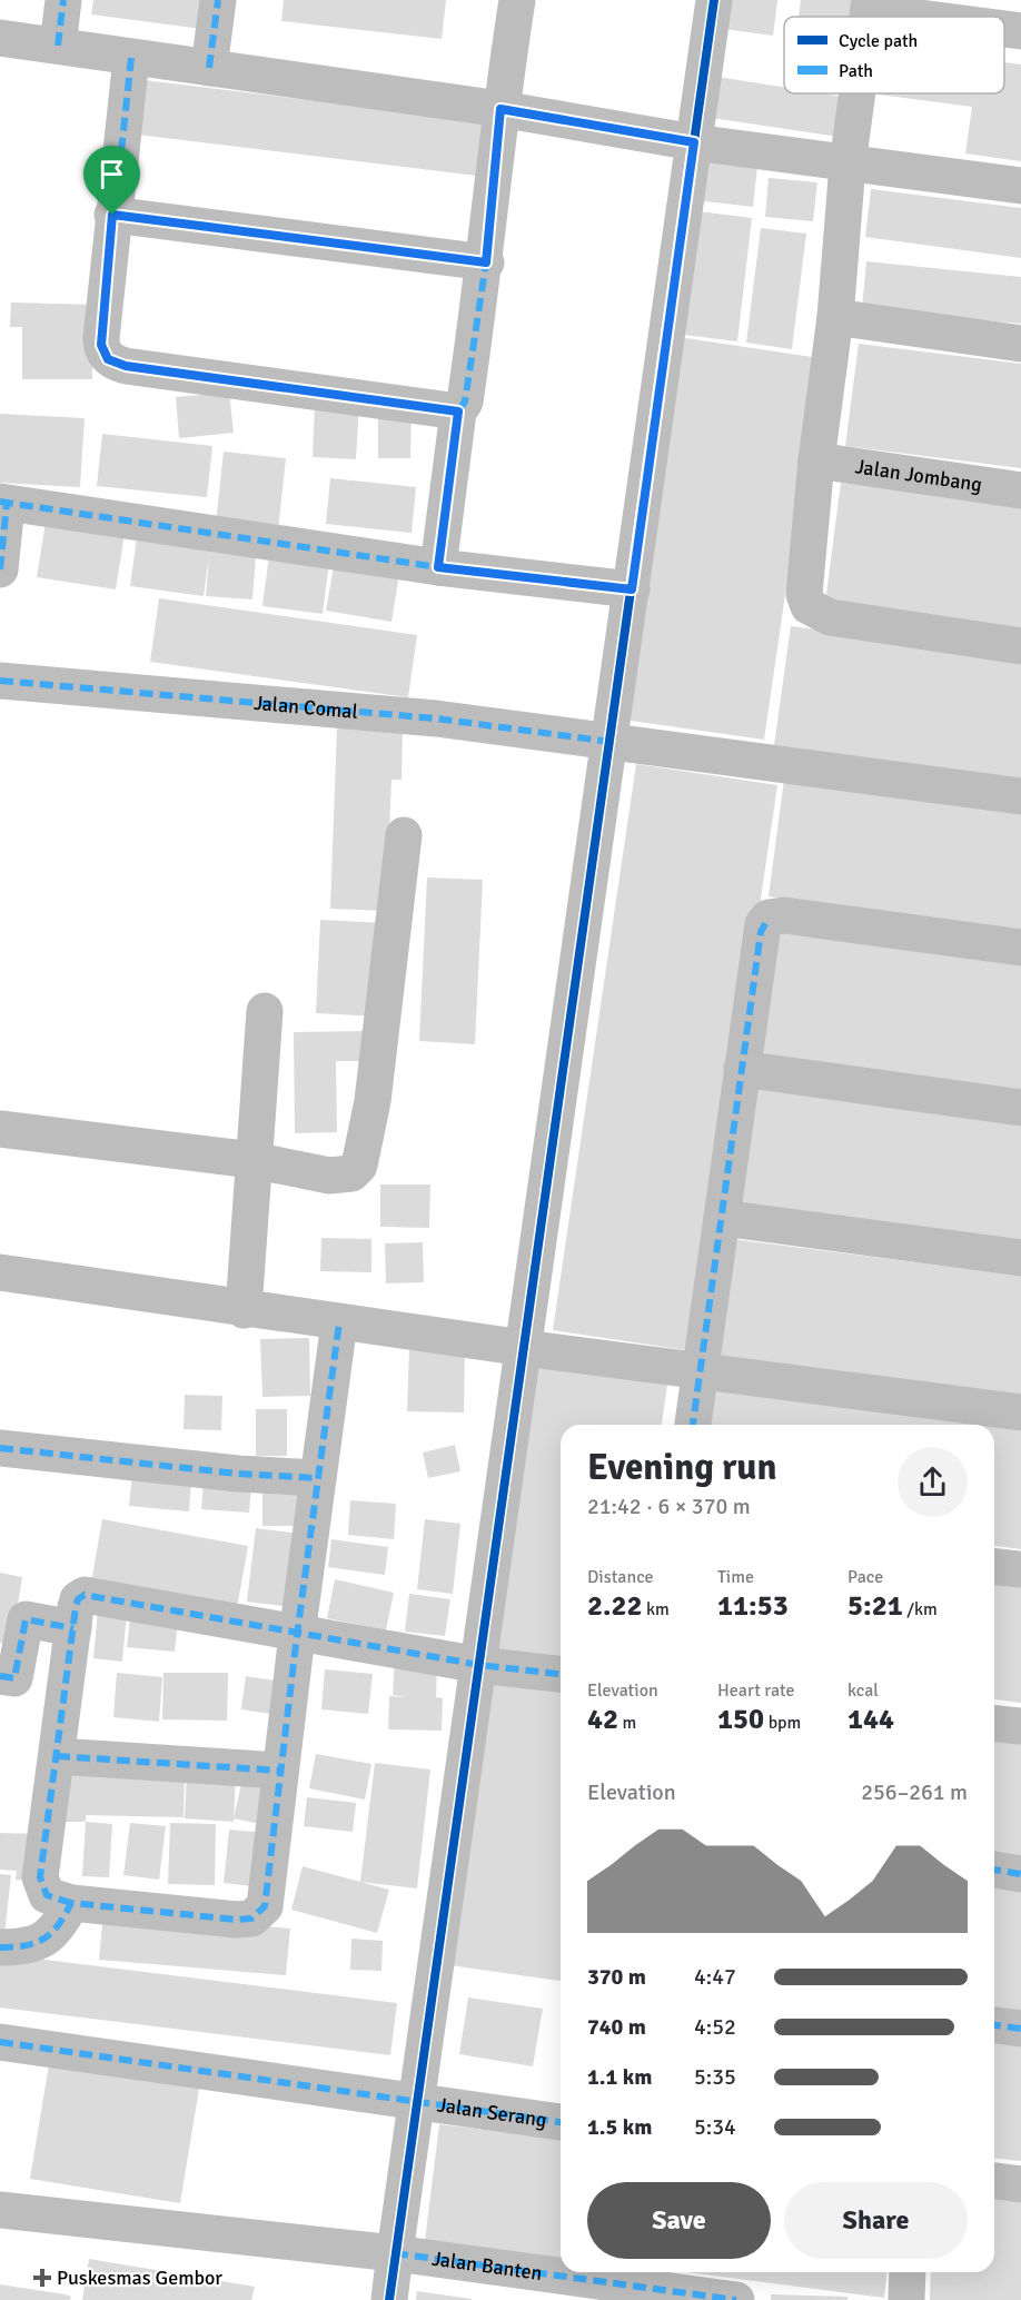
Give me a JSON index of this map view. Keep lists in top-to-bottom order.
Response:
{
  "streets": {
    "street": [
      "Jalan Jombang",
      "Jalan Comal",
      "Jalan Serang",
      "Jalan Banten"
    ]
  },
  "places": {
    "health": ["Puskesmas Gembor"]
  },
  "legend": ["Cycle path", "Path"],
  "page": {
    "heading": ["Evening run", "21:42 · 6 × 370 m"],
    "stats": [
      ["Distance", "2.22 km"],
      ["Time", "11:53"],
      ["Pace", "5:21 /km"],
      ["Elevation", "42 m"],
      ["Heart rate", "150 bpm"],
      ["kcal", "144"]
    ],
    "chart": ["Elevation", "256–261 m"],
    "list": [
      {
        "name": "370 m",
        "note": "4:47"
      },
      {
        "name": "740 m",
        "note": "4:52"
      },
      {
        "name": "1.1 km",
        "note": "5:35"
      },
      {
        "name": "1.5 km",
        "note": "5:34"
      }
    ],
    "buttons": ["Save", "Share"]
  }
}
